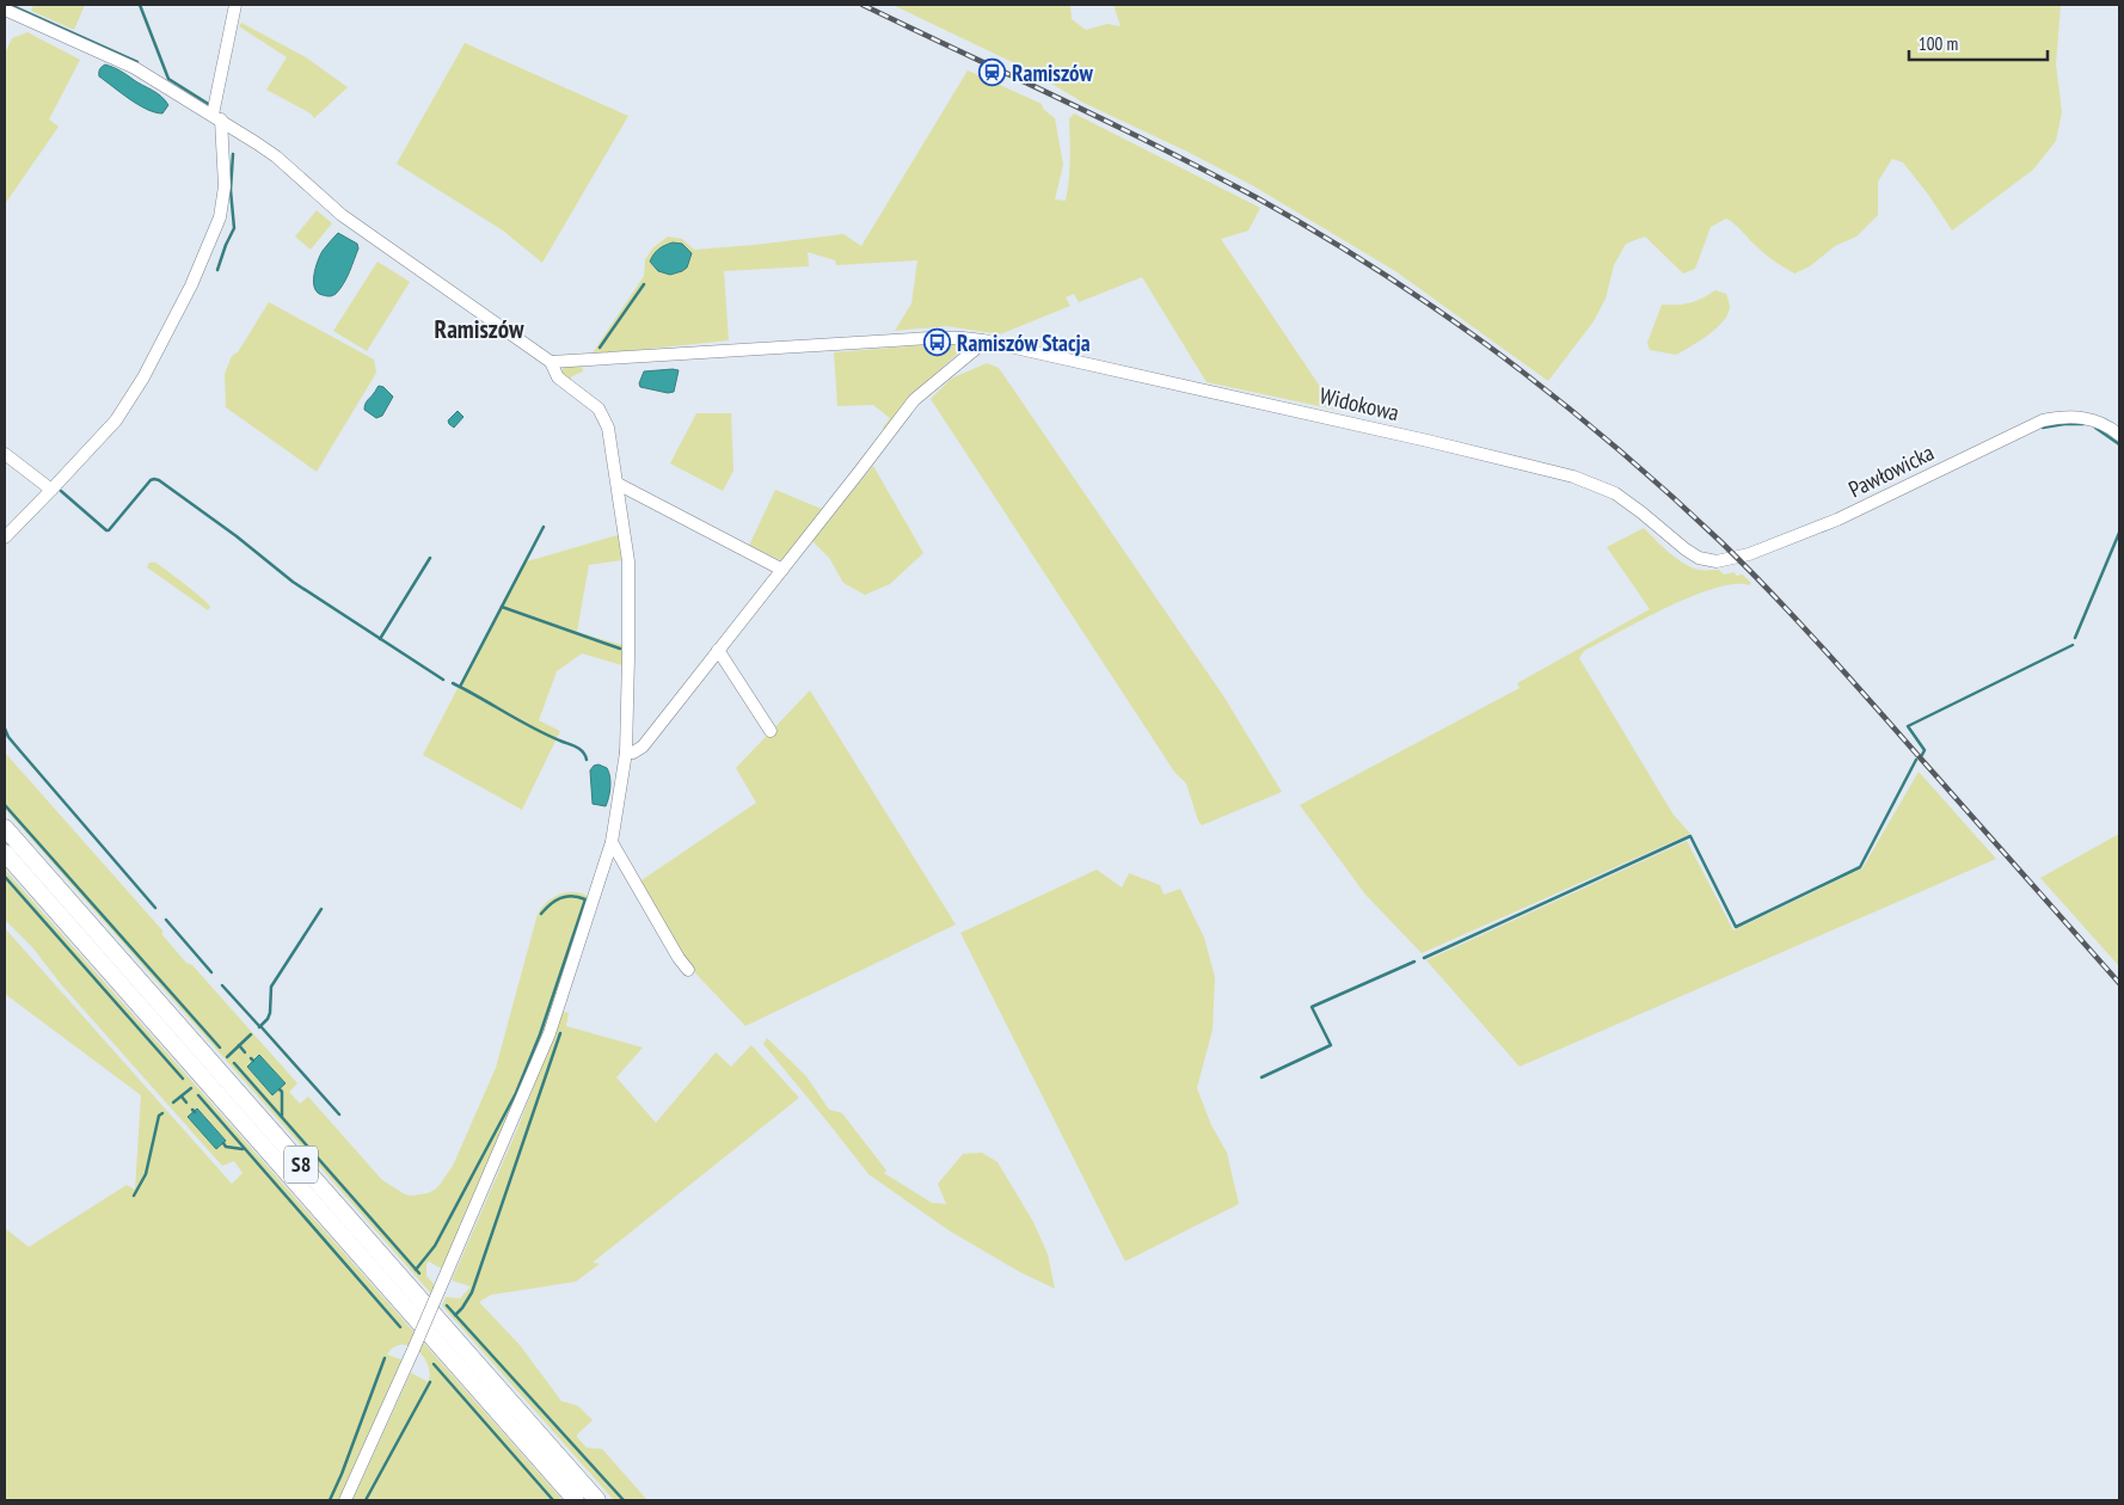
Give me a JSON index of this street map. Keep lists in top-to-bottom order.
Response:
{
  "streets": {
    "highway": ["S8"],
    "street": ["Widokowa", "Pawłowicka"]
  },
  "crossings": [
    ["Widokowa", "Pawłowicka"]
  ],
  "districts": ["Ramiszów"],
  "places": {
    "station": ["Ramiszów"],
    "bus stop": ["Ramiszów Stacja"]
  },
  "scale_bar": "100 m"
}
